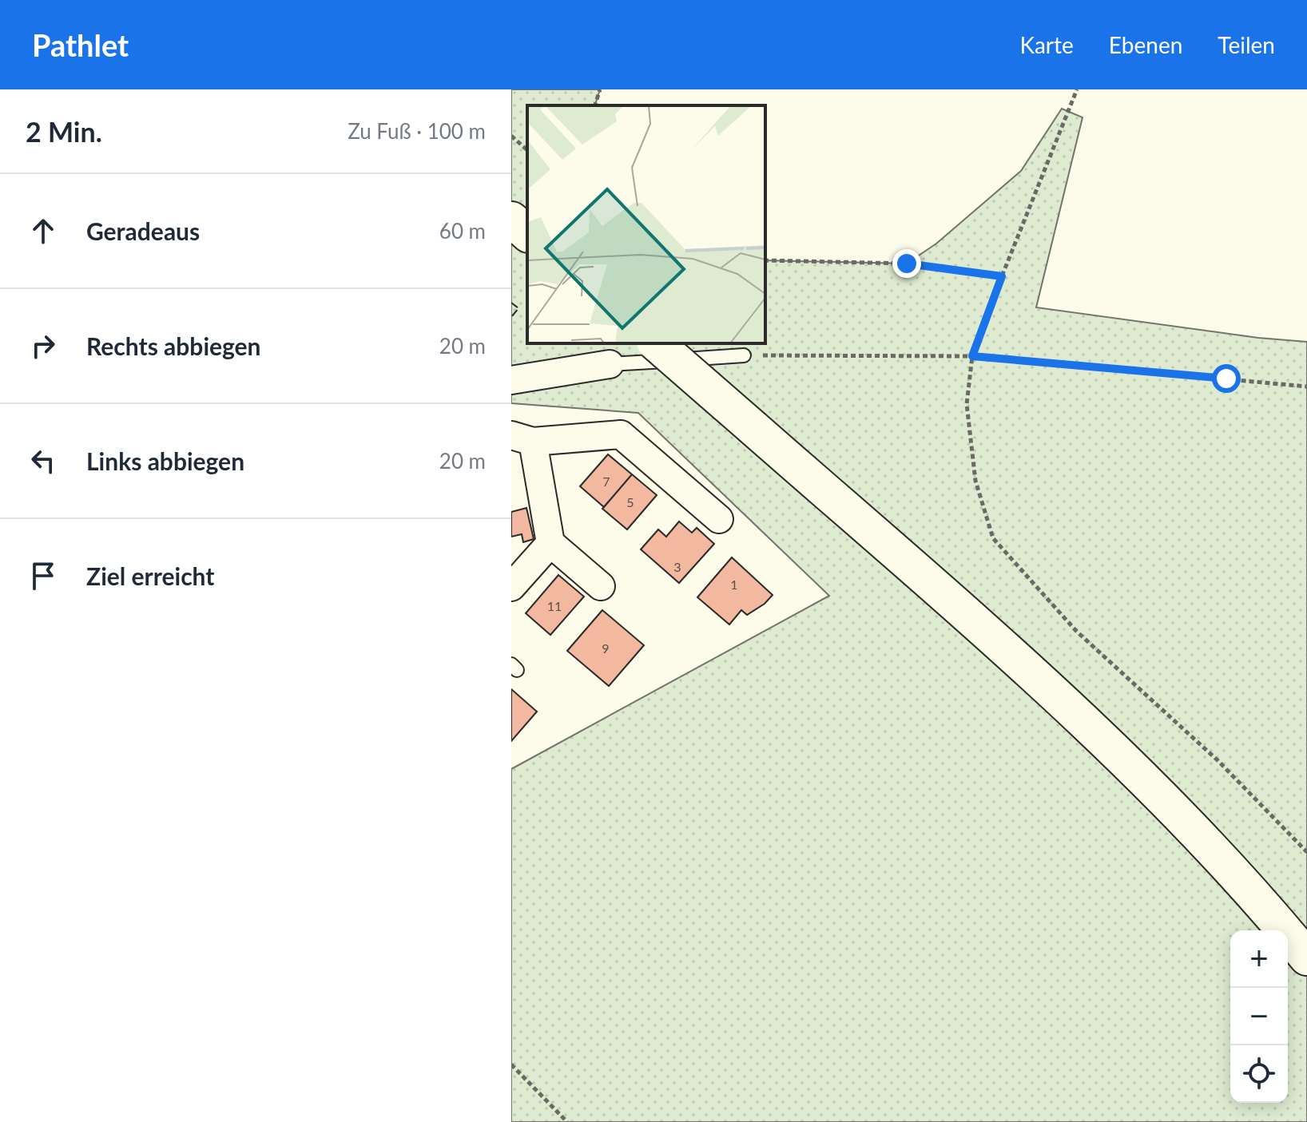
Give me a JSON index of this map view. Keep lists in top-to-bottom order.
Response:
{
  "house_numbers": [
    "7",
    "5",
    "3",
    "1",
    "11",
    "9"
  ],
  "page": {
    "header": "Pathlet",
    "nav": ["Karte", "Ebenen", "Teilen"],
    "heading": ["2 Min.", "Zu Fuß · 100 m"],
    "list": [
      ["Geradeaus", "60 m"],
      ["Rechts abbiegen", "20 m"],
      ["Links abbiegen", "20 m"],
      "Ziel erreicht"
    ],
    "map_buttons": ["+", "−"]
  }
}
